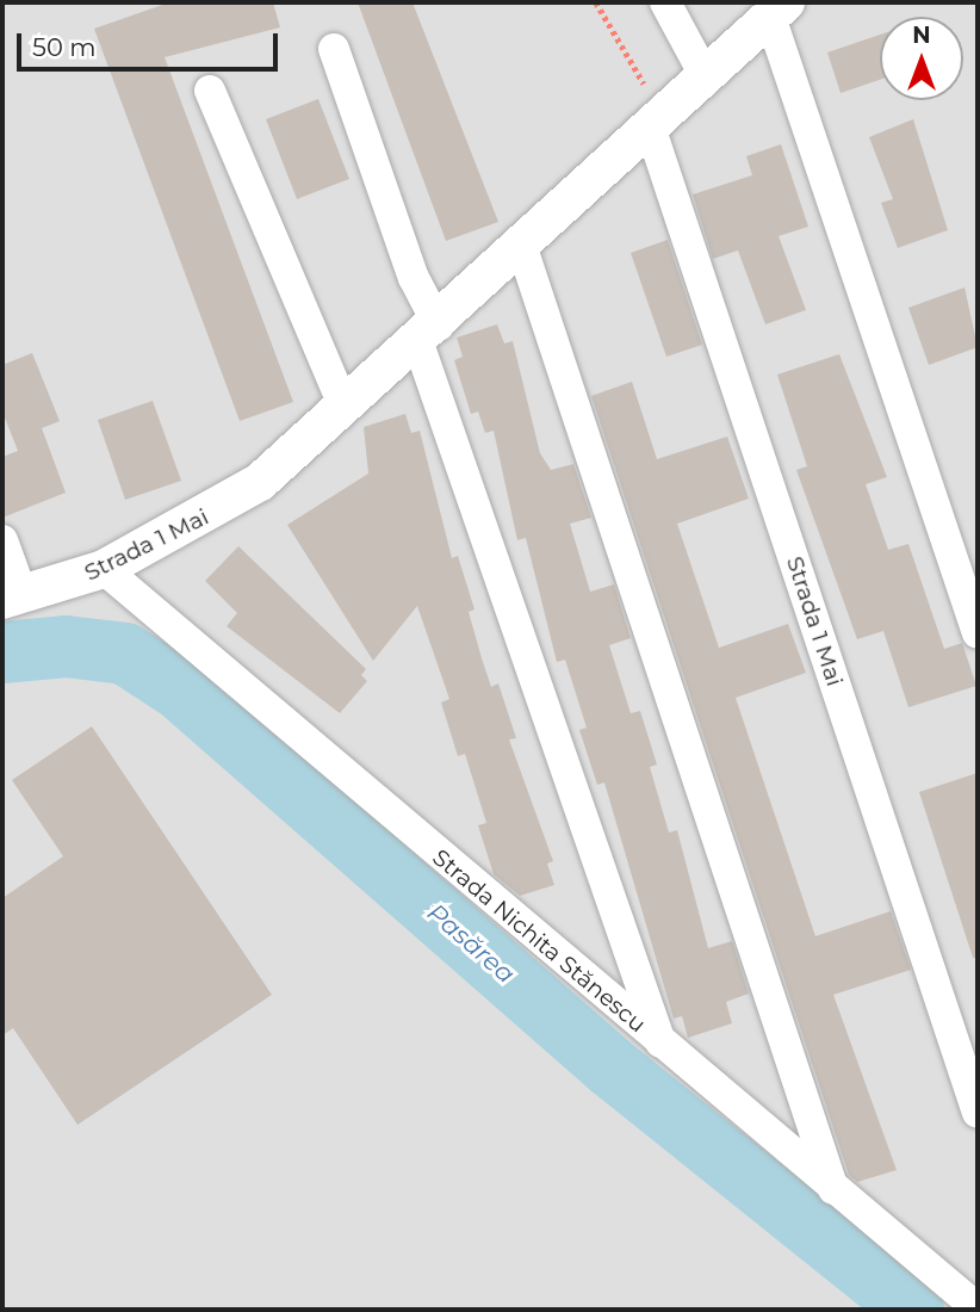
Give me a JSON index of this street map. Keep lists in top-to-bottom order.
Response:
{
  "streets": {
    "street": ["Strada 1 Mai", "Strada Nichita Stănescu"]
  },
  "crossings": [
    ["Strada 1 Mai", "Strada Nichita Stănescu"]
  ],
  "water": ["Pasărea"],
  "scale_bar": "50 m",
  "north": "top"
}
